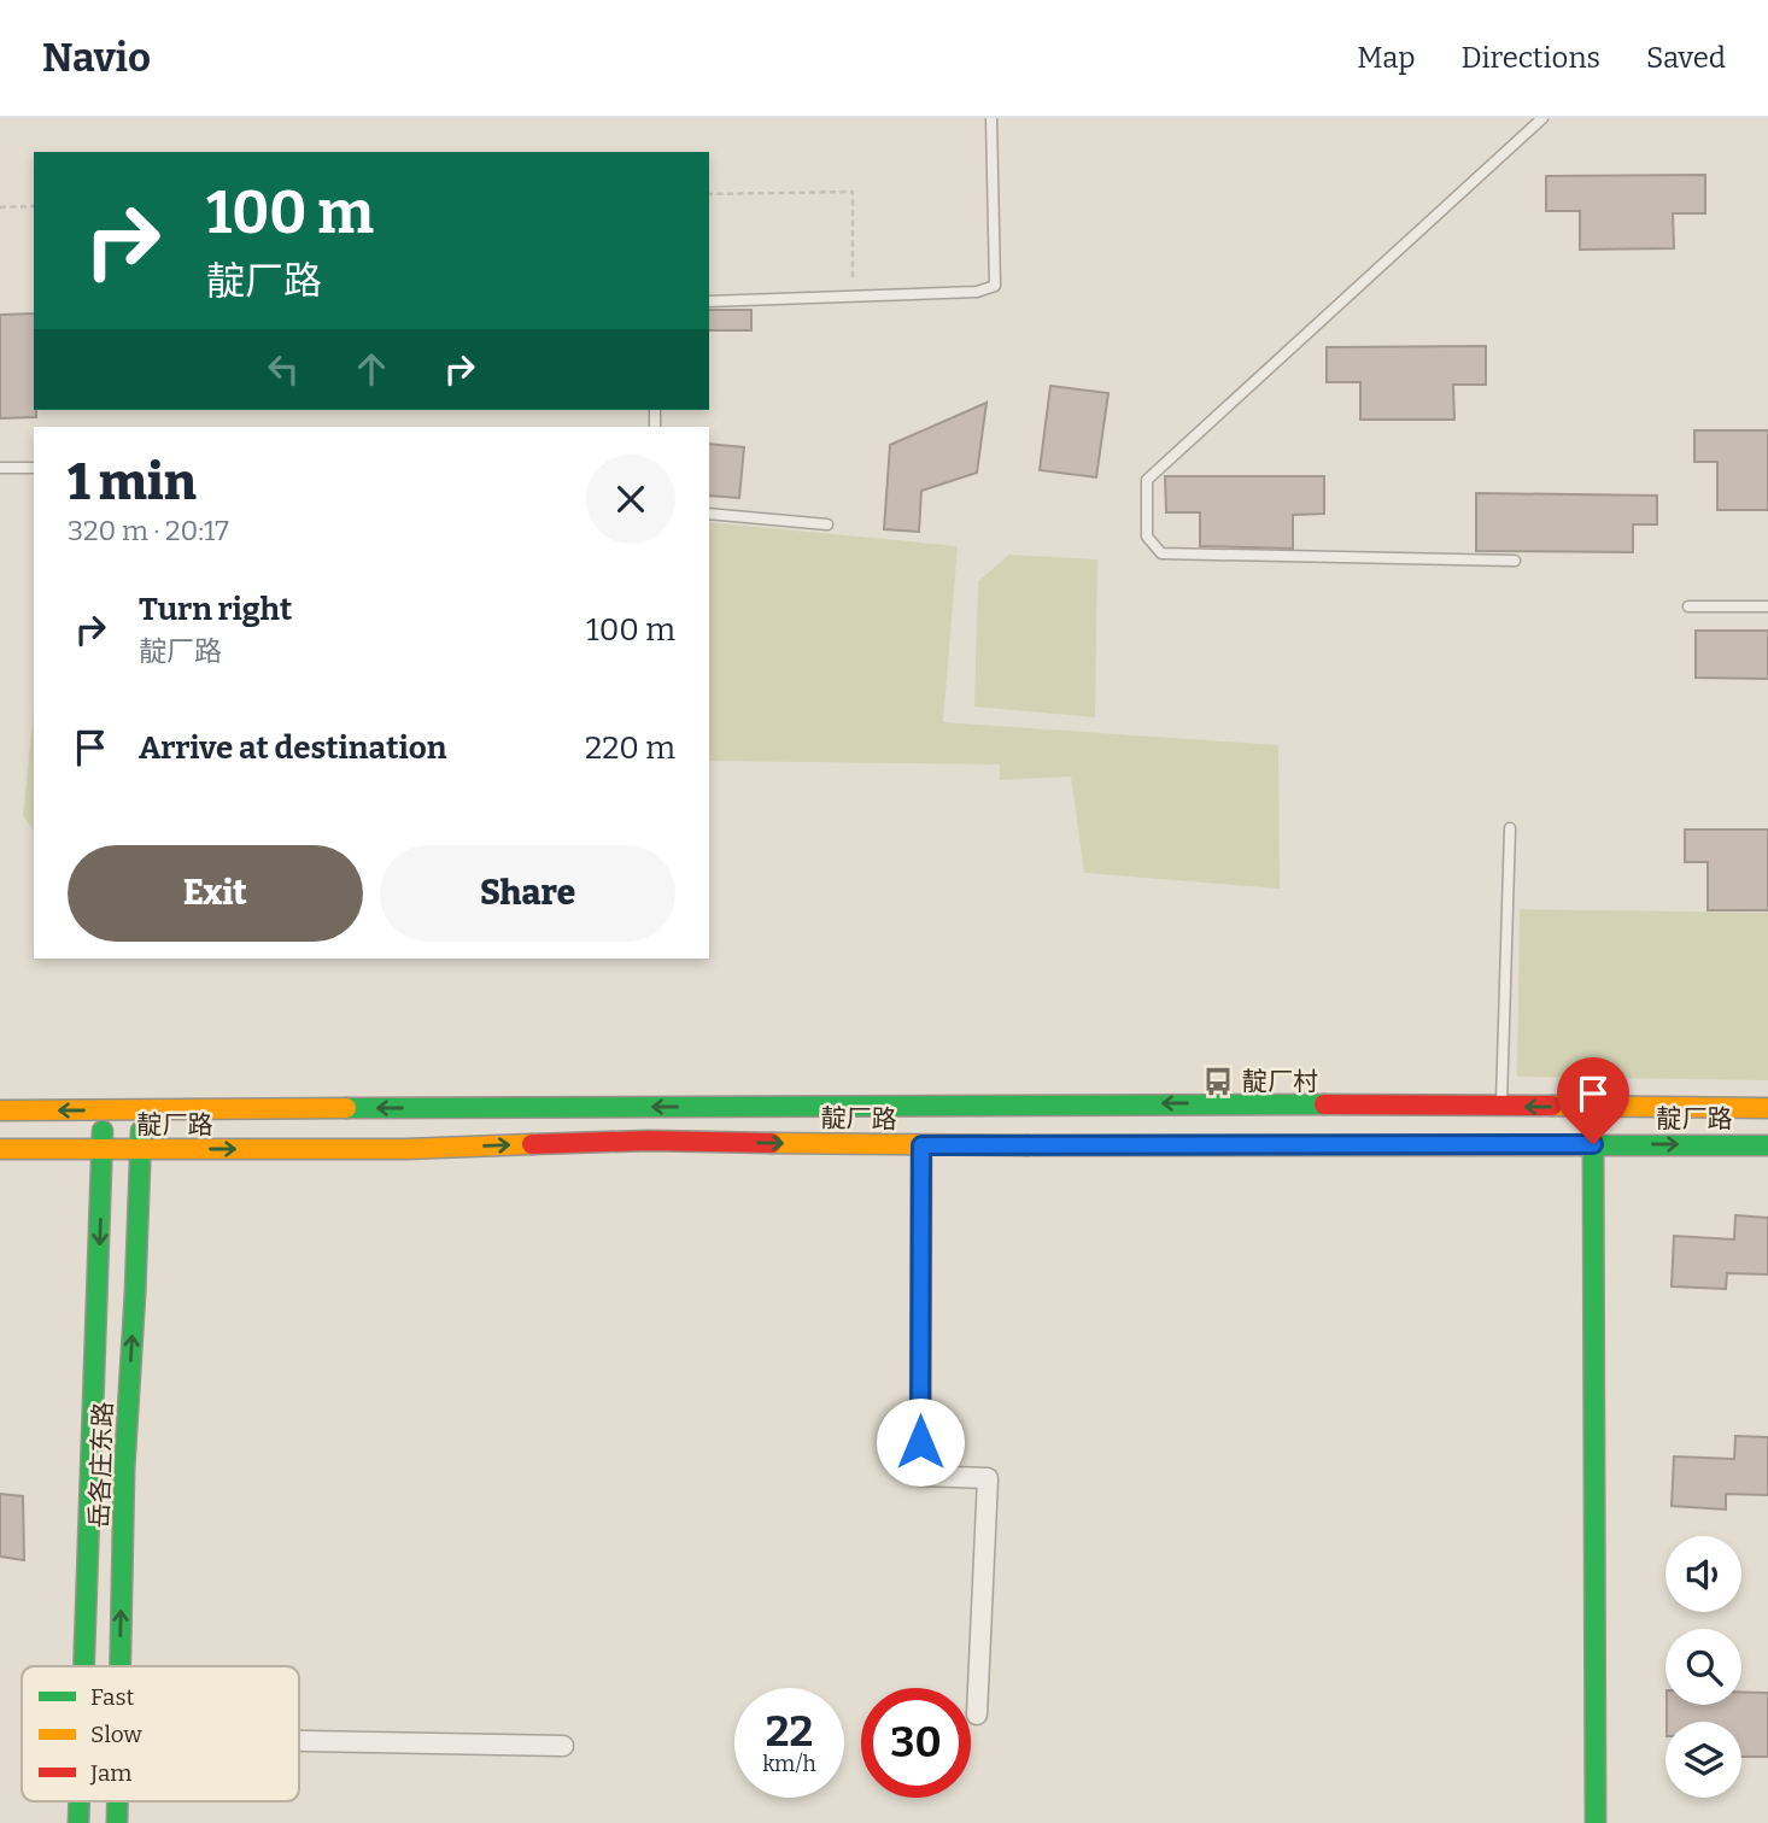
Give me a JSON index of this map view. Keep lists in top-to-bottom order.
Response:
{
  "streets": {
    "main road": ["靛厂路", "岳各庄东路"]
  },
  "crossings": [
    ["靛厂路", "岳各庄东路"]
  ],
  "places": {
    "bus stop": ["靛厂村"]
  },
  "legend": ["Fast", "Slow", "Jam"],
  "page": {
    "header": "Navio",
    "nav": ["Map", "Directions", "Saved"],
    "turn": ["100 m", "靛厂路"],
    "heading": ["1 min", "320 m · 20:17"],
    "list": [
      {
        "name": "Turn right",
        "note": "靛厂路",
        "value": "100 m"
      },
      {
        "name": "Arrive at destination",
        "value": "220 m"
      }
    ],
    "buttons": ["Exit", "Share"],
    "speed": "22 km/h",
    "limit": "30"
  }
}
